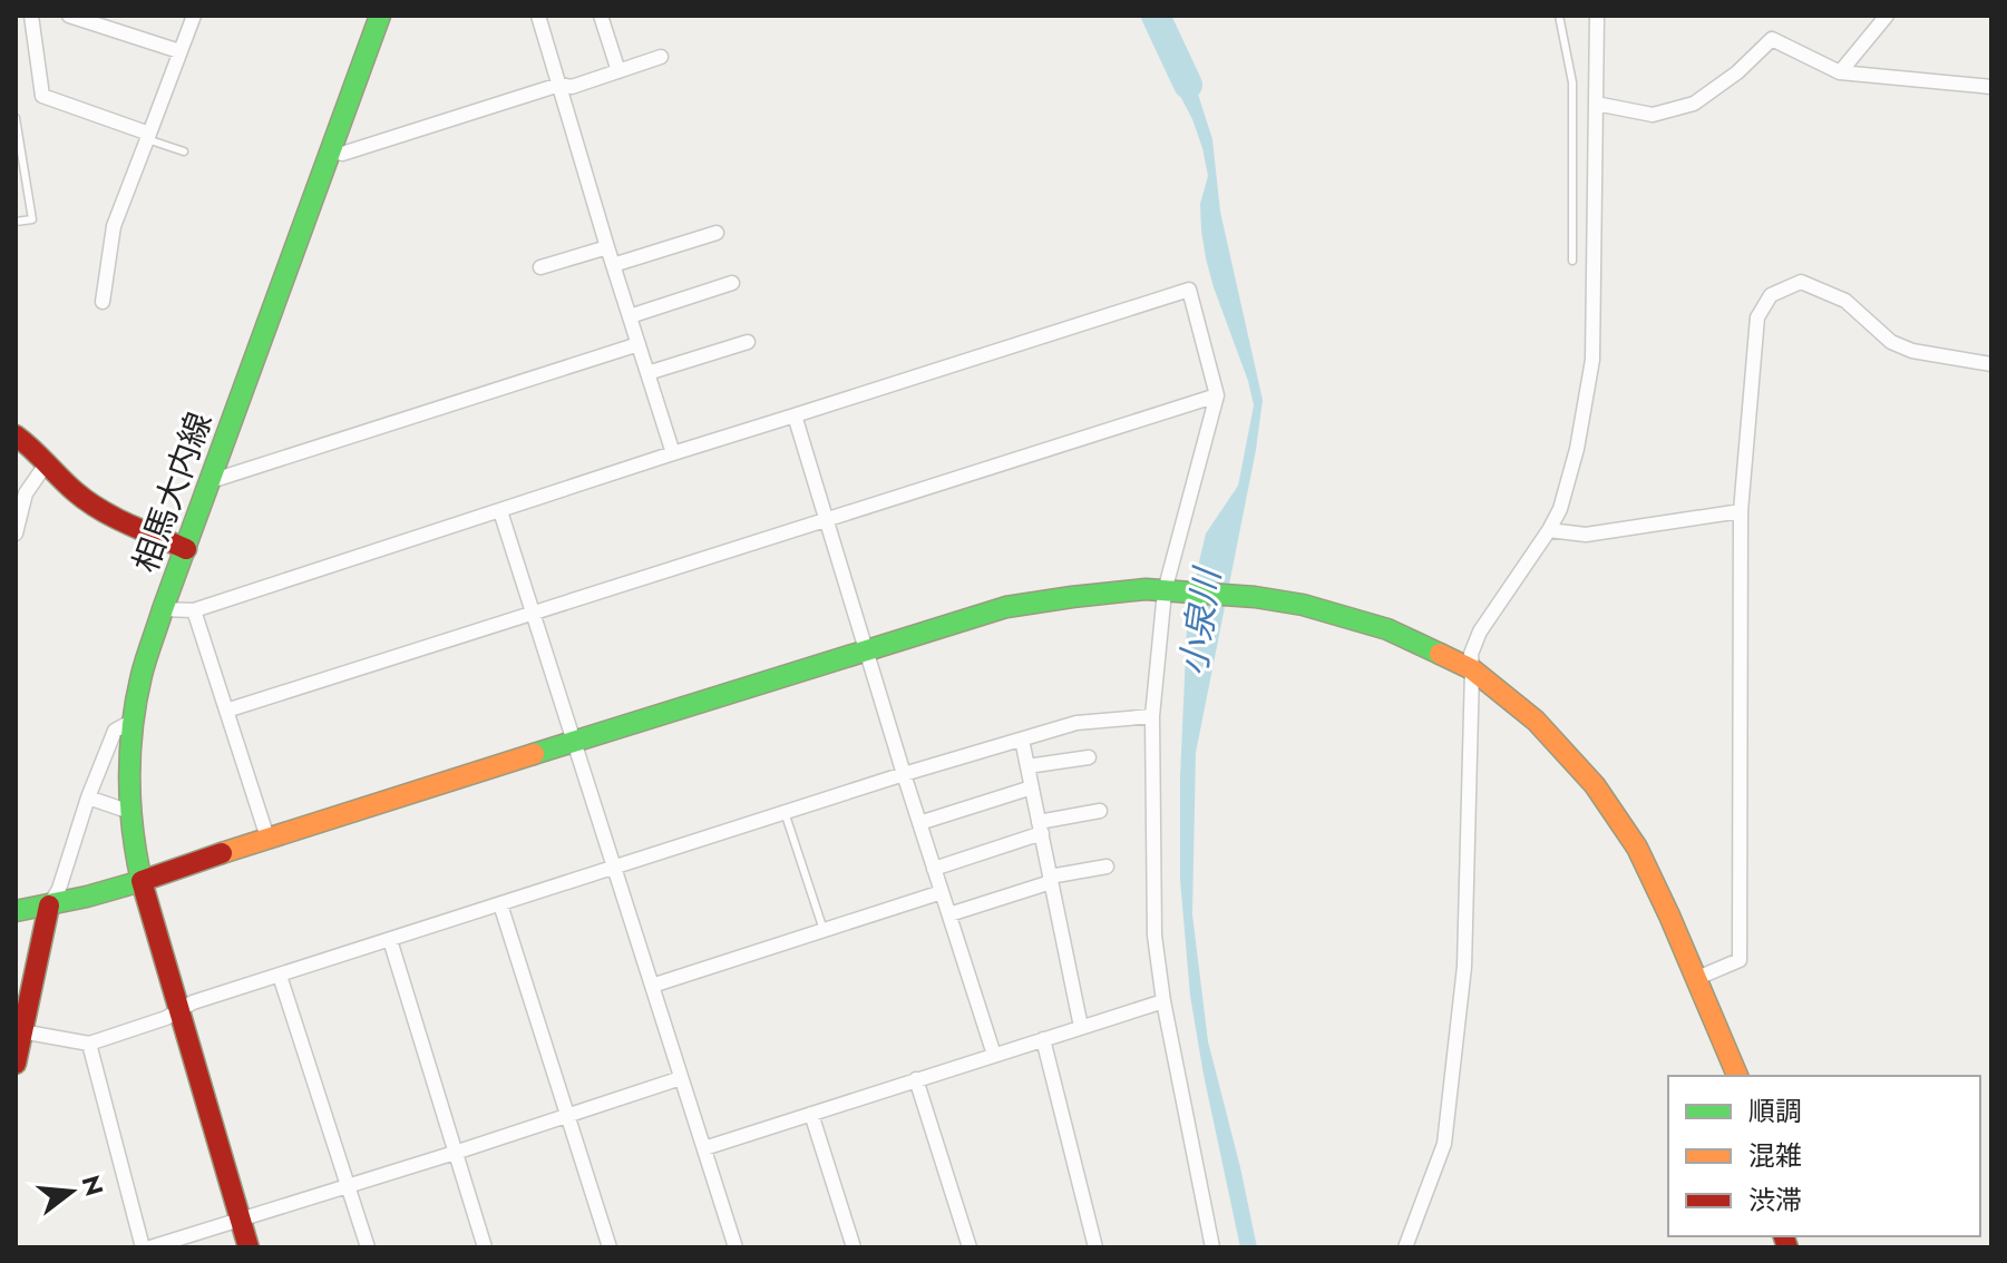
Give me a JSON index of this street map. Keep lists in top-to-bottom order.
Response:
{
  "streets": {
    "street": ["相馬大内線"]
  },
  "water": ["小泉川"],
  "legend": ["順調", "混雑", "渋滞"],
  "north": "right"
}
